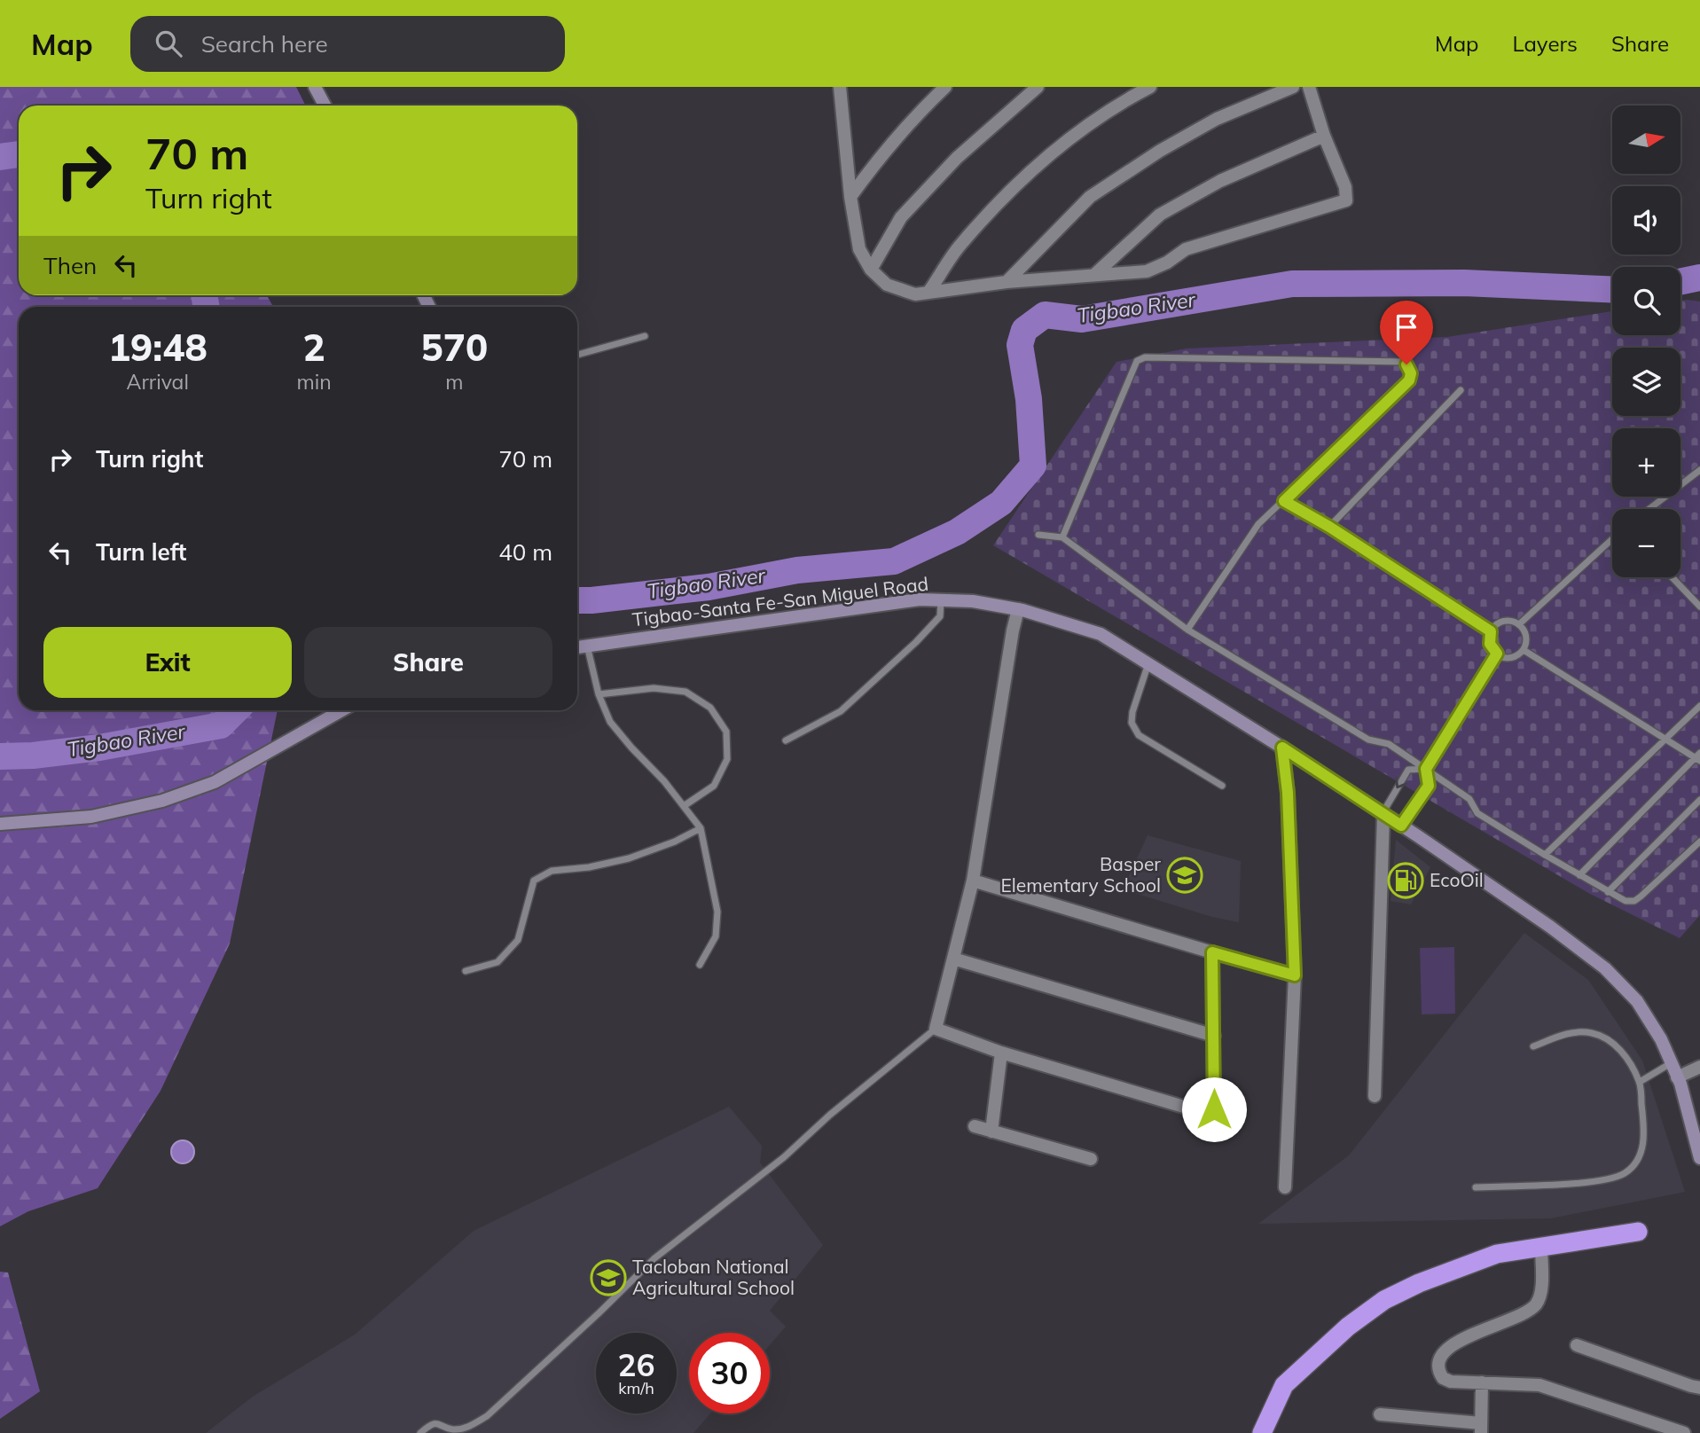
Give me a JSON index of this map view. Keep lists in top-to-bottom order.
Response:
{
  "streets": {
    "main road": ["Tigbao-Santa Fe-San Miguel Road"]
  },
  "water": ["Tigbao River"],
  "places": {
    "school or university": ["Basper Elementary School", "Tacloban National Agricultural School"],
    "fuel station": ["EcoOil"]
  },
  "north": "right",
  "page": {
    "header": "Map",
    "search": "Search here",
    "nav": ["Map", "Layers", "Share"],
    "map_buttons": ["+", "−"],
    "turn": ["70 m", "Turn right"],
    "then": "Then",
    "eta": [
      "19:48",
      "Arrival",
      "2",
      "min",
      "570",
      "m"
    ],
    "list": [
      {
        "name": "Turn right",
        "value": "70 m"
      },
      {
        "name": "Turn left",
        "value": "40 m"
      }
    ],
    "buttons": ["Exit", "Share"],
    "speed": "26 km/h",
    "limit": "30"
  }
}
